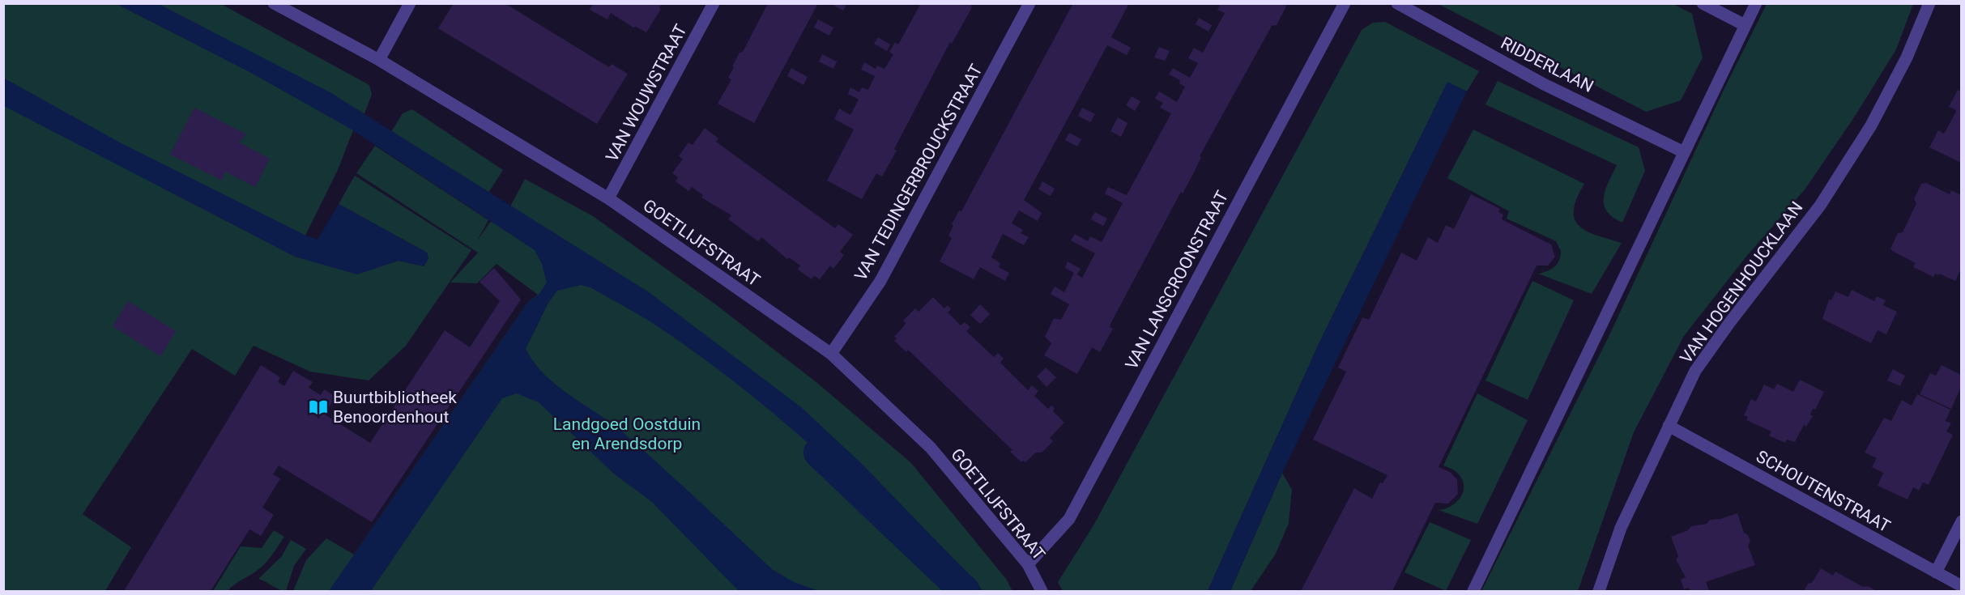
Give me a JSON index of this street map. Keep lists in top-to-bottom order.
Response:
{
  "streets": {
    "street": [
      "RIDDERLAAN",
      "VAN WOUWSTRAAT",
      "VAN TEDINGERBROUCKSTRAAT",
      "GOETLIJFSTRAAT",
      "VAN LANSCROONSTRAAT",
      "VAN HOGENHOUCKLAAN",
      "SCHOUTENSTRAAT"
    ]
  },
  "crossings": [
    ["VAN WOUWSTRAAT", "GOETLIJFSTRAAT"],
    ["VAN TEDINGERBROUCKSTRAAT", "GOETLIJFSTRAAT"],
    ["GOETLIJFSTRAAT", "VAN LANSCROONSTRAAT"],
    ["VAN HOGENHOUCKLAAN", "SCHOUTENSTRAAT"]
  ],
  "parks": ["Landgoed Oostduin en Arendsdorp"],
  "places": {
    "library": ["Buurtbibliotheek Benoordenhout"]
  }
}
